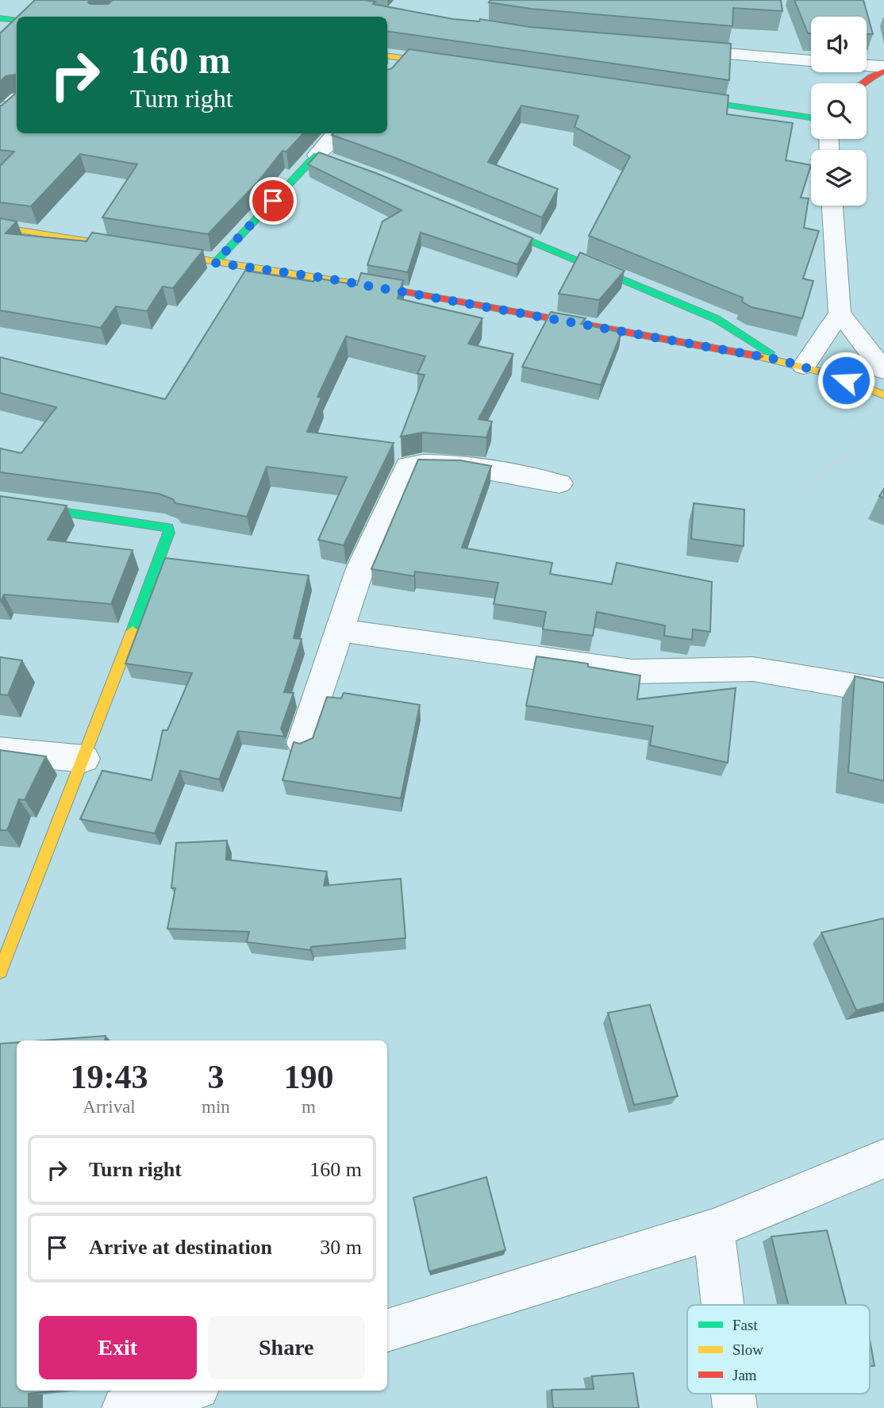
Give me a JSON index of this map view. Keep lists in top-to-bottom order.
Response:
{
  "legend": ["Fast", "Slow", "Jam"],
  "page": {
    "turn": ["160 m", "Turn right"],
    "eta": [
      "19:43",
      "Arrival",
      "3",
      "min",
      "190",
      "m"
    ],
    "list": [
      {
        "name": "Turn right",
        "value": "160 m"
      },
      {
        "name": "Arrive at destination",
        "value": "30 m"
      }
    ],
    "buttons": ["Exit", "Share"]
  }
}
